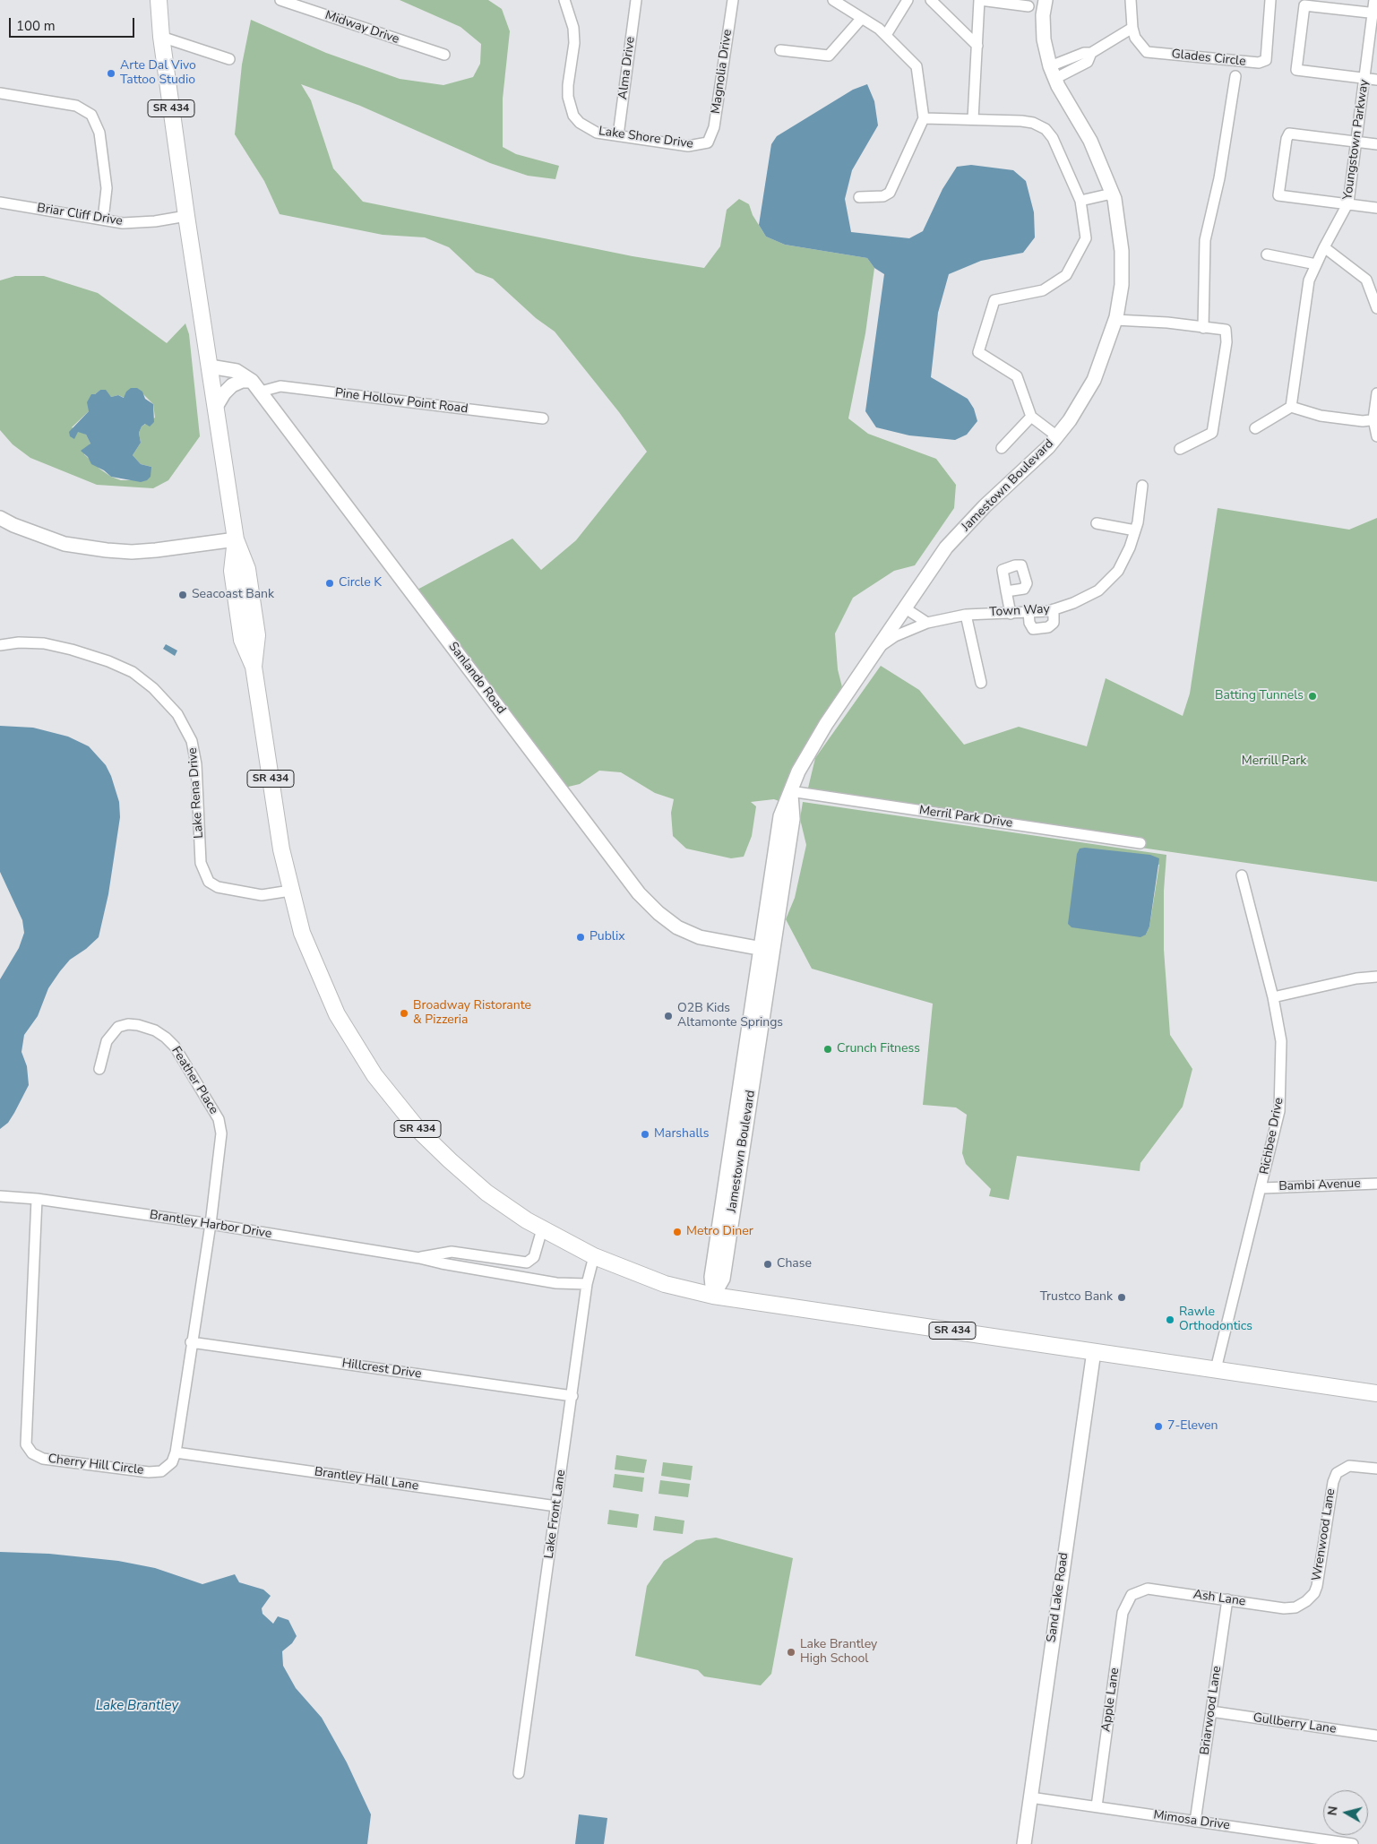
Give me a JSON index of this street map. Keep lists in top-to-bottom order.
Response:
{
  "streets": {
    "main road": ["SR 434"],
    "street": [
      "Midway Drive",
      "Glades Circle",
      "Alma Drive",
      "Magnolia Drive",
      "Lake Shore Drive",
      "Youngstown Parkway",
      "Briar Cliff Drive",
      "Pine Hollow Point Road",
      "Jamestown Boulevard",
      "Town Way",
      "Sanlando Road",
      "Lake Rena Drive",
      "Merril Park Drive",
      "Feather Place",
      "Richbee Drive",
      "Bambi Avenue",
      "Brantley Harbor Drive",
      "Hillcrest Drive",
      "Cherry Hill Circle",
      "Brantley Hall Lane",
      "Lake Front Lane",
      "Wrenwood Lane",
      "Sand Lake Road",
      "Ash Lane",
      "Apple Lane",
      "Briarwood Lane",
      "Gullberry Lane",
      "Mimosa Drive"
    ]
  },
  "crossings": [
    ["Alma Drive", "Lake Shore Drive"],
    ["Magnolia Drive", "Lake Shore Drive"],
    ["SR 434", "Briar Cliff Drive"],
    ["SR 434", "Jamestown Boulevard"],
    ["SR 434", "Sanlando Road"],
    ["SR 434", "Lake Rena Drive"],
    ["SR 434", "Richbee Drive"],
    ["SR 434", "Brantley Harbor Drive"],
    ["SR 434", "Lake Front Lane"],
    ["SR 434", "Sand Lake Road"],
    ["Pine Hollow Point Road", "Sanlando Road"],
    ["Jamestown Boulevard", "Town Way"],
    ["Jamestown Boulevard", "Sanlando Road"],
    ["Jamestown Boulevard", "Merril Park Drive"],
    ["Feather Place", "Brantley Harbor Drive"],
    ["Feather Place", "Cherry Hill Circle"],
    ["Richbee Drive", "Bambi Avenue"],
    ["Brantley Harbor Drive", "Cherry Hill Circle"],
    ["Brantley Harbor Drive", "Lake Front Lane"],
    ["Hillcrest Drive", "Cherry Hill Circle"],
    ["Hillcrest Drive", "Lake Front Lane"],
    ["Cherry Hill Circle", "Brantley Hall Lane"],
    ["Brantley Hall Lane", "Lake Front Lane"],
    ["Wrenwood Lane", "Ash Lane"],
    ["Sand Lake Road", "Mimosa Drive"],
    ["Ash Lane", "Apple Lane"],
    ["Ash Lane", "Briarwood Lane"],
    ["Apple Lane", "Mimosa Drive"],
    ["Briarwood Lane", "Gullberry Lane"],
    ["Briarwood Lane", "Mimosa Drive"]
  ],
  "water": ["Lake Brantley"],
  "parks": ["Merrill Park"],
  "places": [
    "Arte Dal Vivo Tattoo Studio",
    "Circle K",
    "Seacoast Bank",
    "Batting Tunnels",
    "Publix",
    "Broadway Ristorante & Pizzeria",
    "O2B Kids Altamonte Springs",
    "Crunch Fitness",
    "Marshalls",
    "Metro Diner",
    "Chase",
    "Trustco Bank",
    "Rawle Orthodontics",
    "7-Eleven",
    "Lake Brantley High School"
  ],
  "scale_bar": "100 m",
  "north": "left"
}
